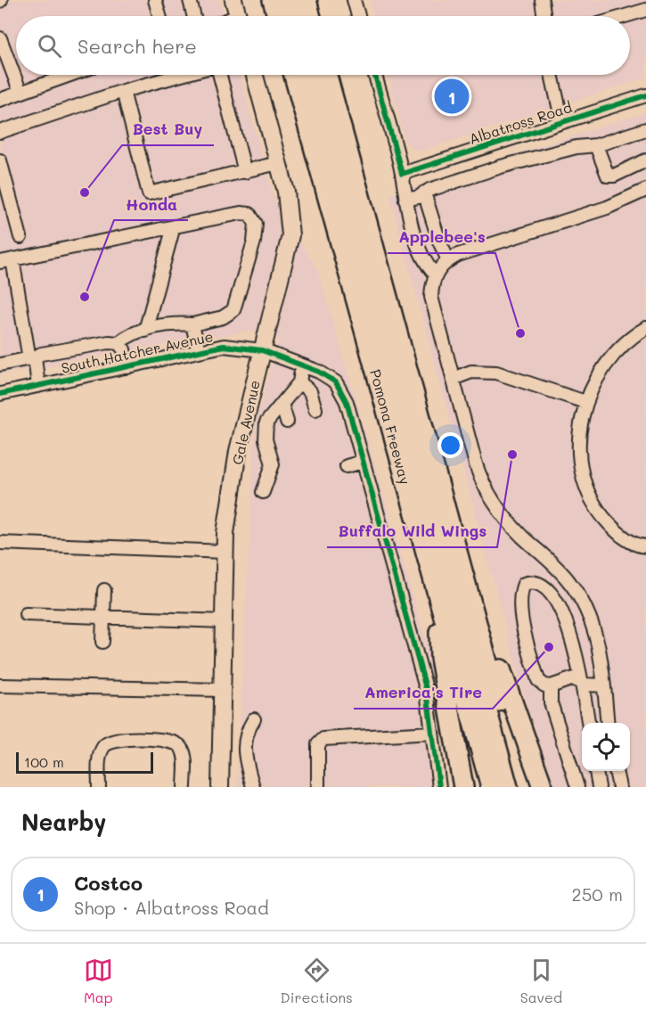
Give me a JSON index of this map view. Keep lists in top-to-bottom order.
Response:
{
  "streets": {
    "highway": ["Pomona Freeway"],
    "main road": ["Gale Avenue"],
    "street": ["Albatross Road", "South Hatcher Avenue"]
  },
  "crossings": [
    ["South Hatcher Avenue", "Gale Avenue"]
  ],
  "places": [
    "Best Buy",
    "Honda",
    "Applebee's",
    "Buffalo Wild Wings",
    "America's Tire"
  ],
  "scale_bar": "100 m",
  "page": {
    "search": "Search here",
    "pins": "1",
    "scale": "100 m",
    "heading": "Nearby",
    "list": [
      {
        "mark": "1",
        "name": "Costco",
        "note": "Shop · Albatross Road",
        "value": "250 m"
      }
    ],
    "nav": ["Map", "Directions", "Saved"]
  }
}
